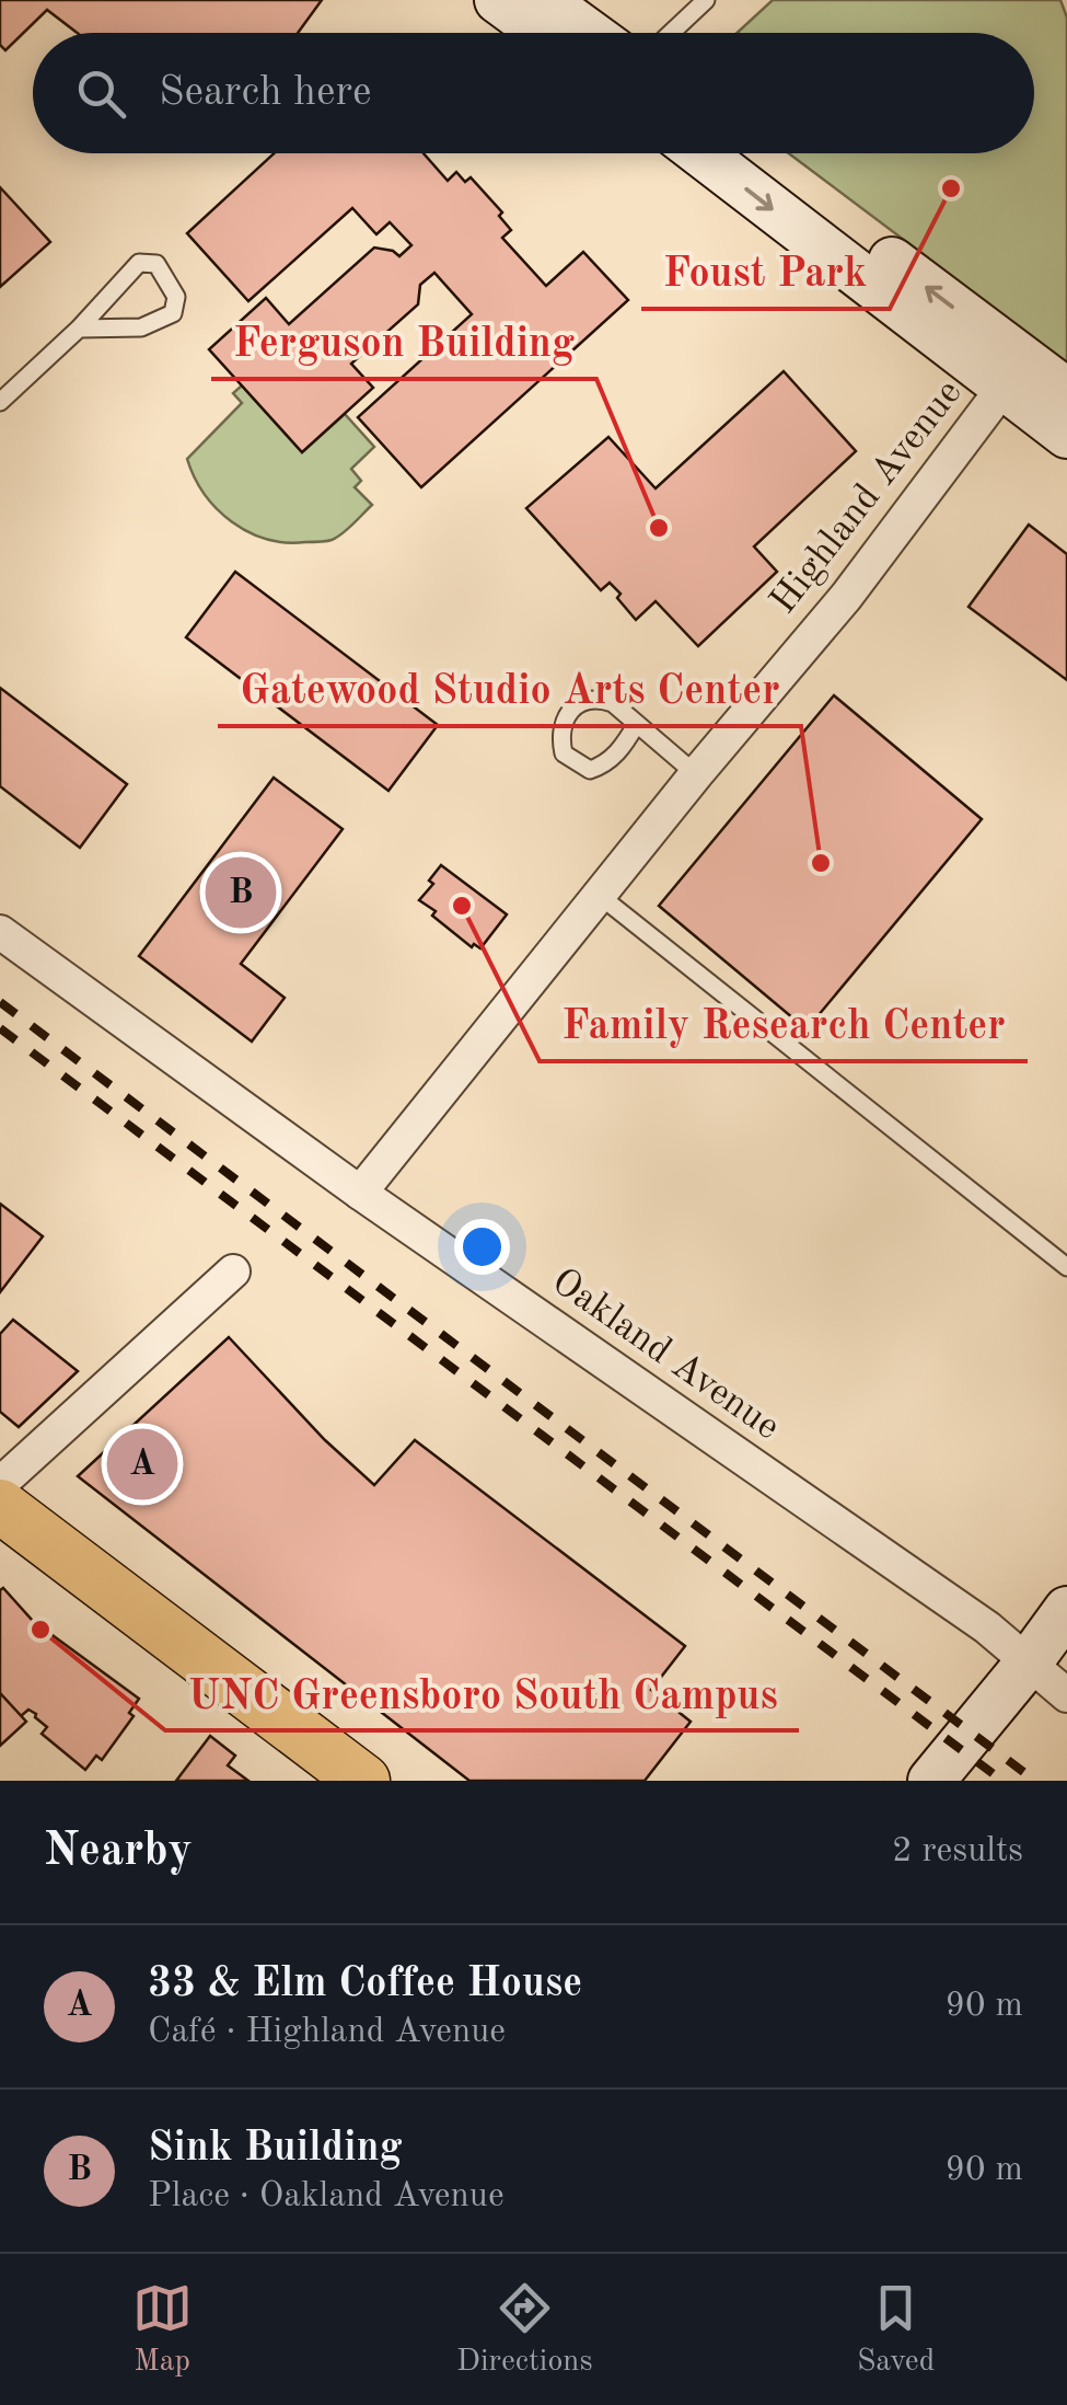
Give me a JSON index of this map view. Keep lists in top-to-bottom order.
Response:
{
  "streets": {
    "street": ["Highland Avenue", "Oakland Avenue"]
  },
  "crossings": [
    ["Highland Avenue", "Oakland Avenue"]
  ],
  "places": [
    "Foust Park",
    "Ferguson Building",
    "Gatewood Studio Arts Center",
    "Family Research Center",
    "UNC Greensboro South Campus"
  ],
  "page": {
    "search": "Search here",
    "pins": ["B", "A"],
    "heading": ["Nearby", "2 results"],
    "list": [
      {
        "mark": "A",
        "name": "33 & Elm Coffee House",
        "note": "Café · Highland Avenue",
        "value": "90 m"
      },
      {
        "mark": "B",
        "name": "Sink Building",
        "note": "Place · Oakland Avenue",
        "value": "90 m"
      }
    ],
    "nav": ["Map", "Directions", "Saved"]
  }
}
